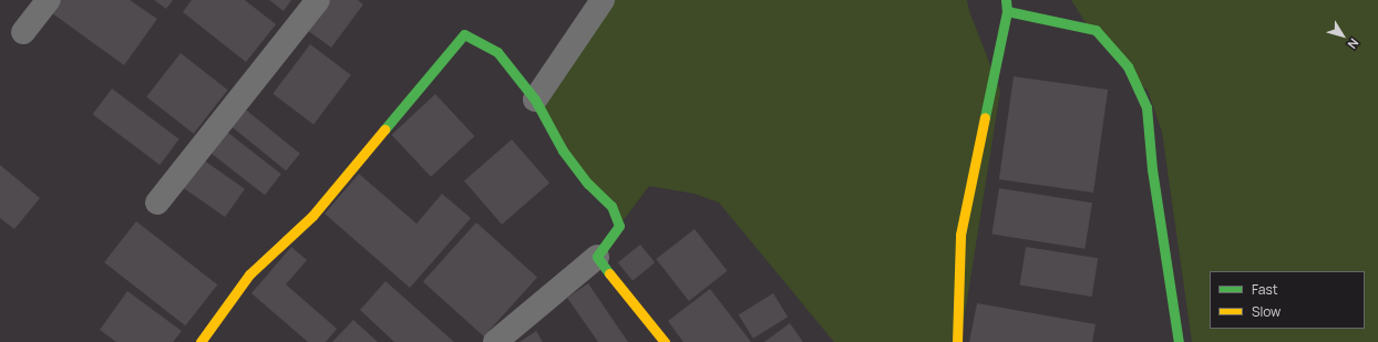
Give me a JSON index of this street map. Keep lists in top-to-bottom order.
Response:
{
  "legend": ["Fast", "Slow"],
  "north": "bottom right"
}
